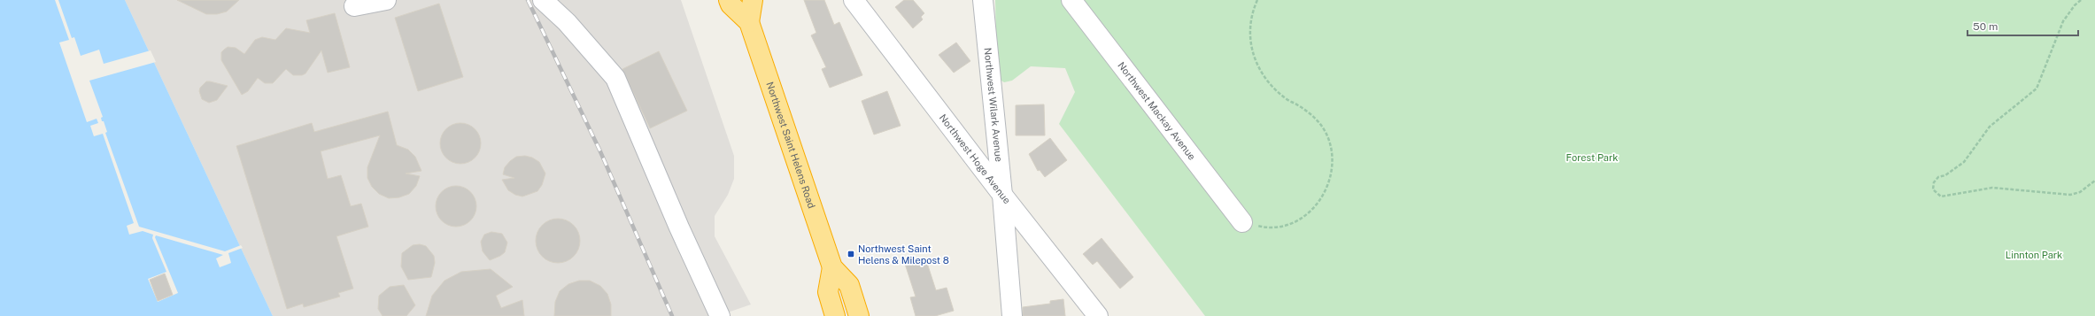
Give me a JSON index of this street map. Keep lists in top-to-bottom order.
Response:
{
  "streets": {
    "highway": ["Northwest Saint Helens Road"],
    "street": ["Northwest Wilark Avenue", "Northwest Mackay Avenue", "Northwest Hoge Avenue"]
  },
  "crossings": [
    ["Northwest Wilark Avenue", "Northwest Hoge Avenue"]
  ],
  "parks": ["Forest Park", "Linnton Park"],
  "places": {
    "transit": ["Northwest Saint Helens & Milepost 8"]
  },
  "scale_bar": "50 m"
}
